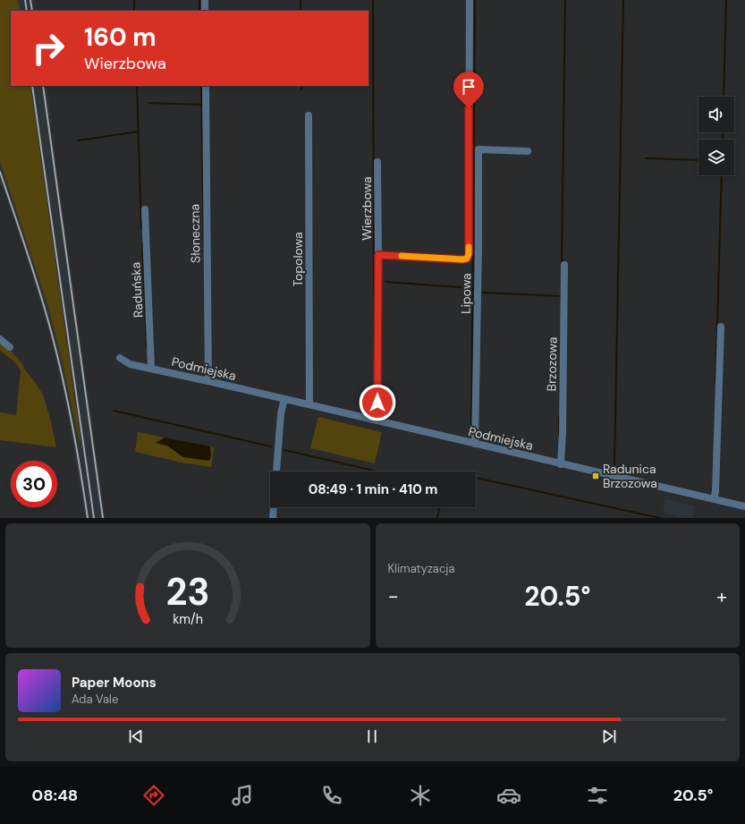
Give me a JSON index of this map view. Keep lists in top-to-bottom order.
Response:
{
  "streets": {
    "street": [
      "Wierzbowa",
      "Słoneczna",
      "Topolowa",
      "Raduńska",
      "Lipowa",
      "Brzozowa",
      "Podmiejska"
    ]
  },
  "crossings": [
    ["Wierzbowa", "Podmiejska"],
    ["Słoneczna", "Podmiejska"],
    ["Topolowa", "Podmiejska"],
    ["Raduńska", "Podmiejska"],
    ["Lipowa", "Podmiejska"],
    ["Brzozowa", "Podmiejska"]
  ],
  "places": {
    "transit": ["Radunica Brzozowa"]
  },
  "page": {
    "turn": ["160 m", "Wierzbowa"],
    "limit": "30",
    "trip": "08:49 · 1 min · 410 m",
    "tile": "Klimatyzacja",
    "heat": ["−", "20.5°", "+"],
    "song": ["Paper Moons", "Ada Vale"],
    "tabs": ["08:48", "20.5°"],
    "gauge": ["23", "km/h"]
  }
}
